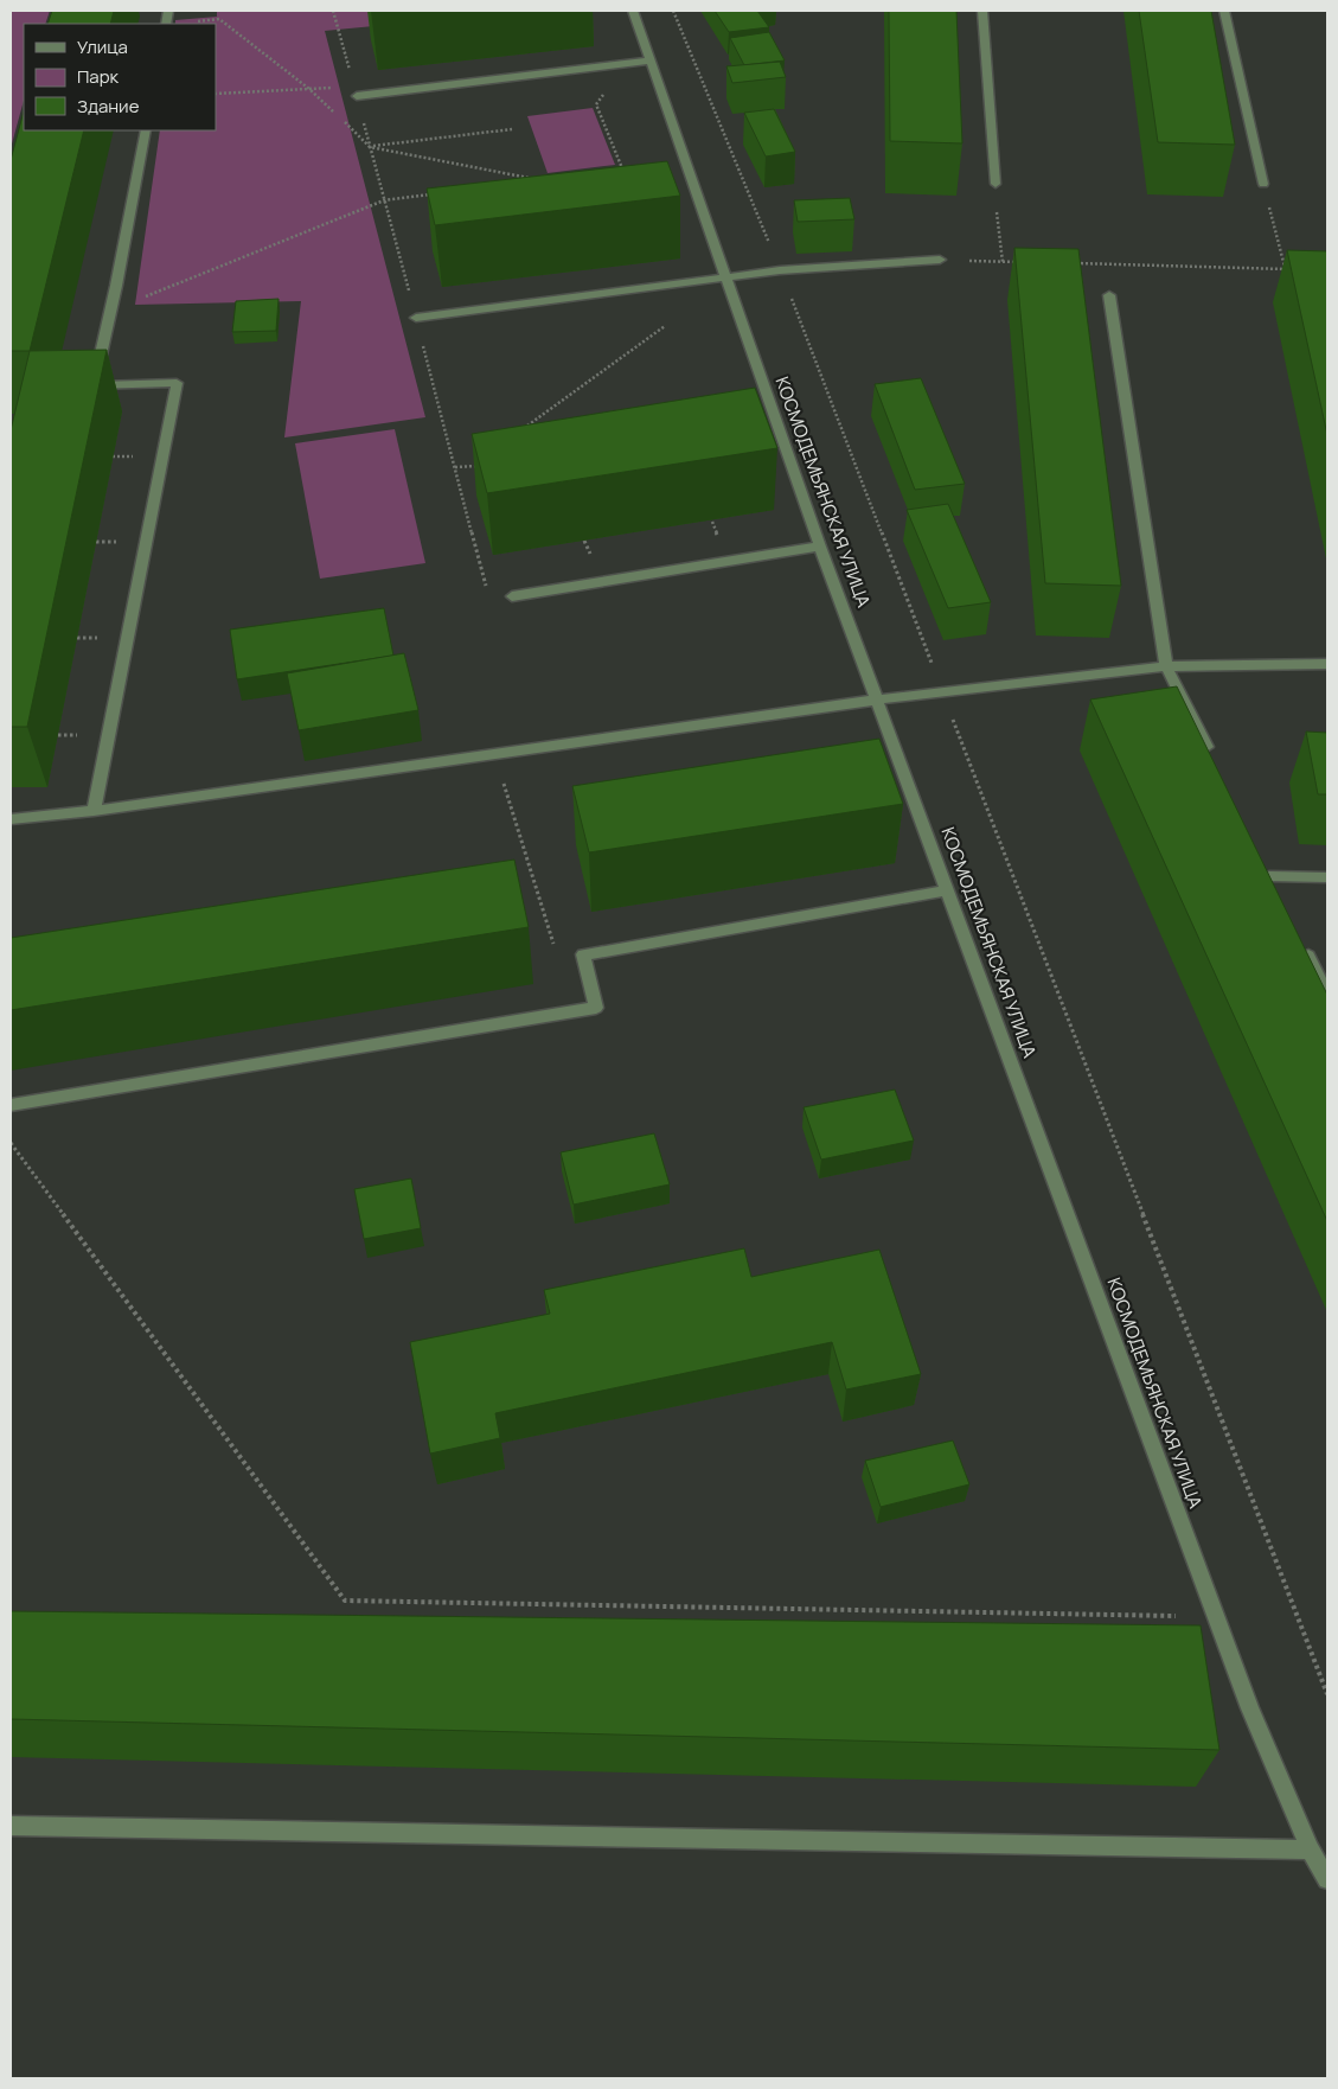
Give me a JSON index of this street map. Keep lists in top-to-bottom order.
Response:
{
  "streets": {
    "street": ["КОСМОДЕМЬЯНСКАЯ УЛИЦА"]
  },
  "legend": ["Улица", "Парк", "Здание"]
}
